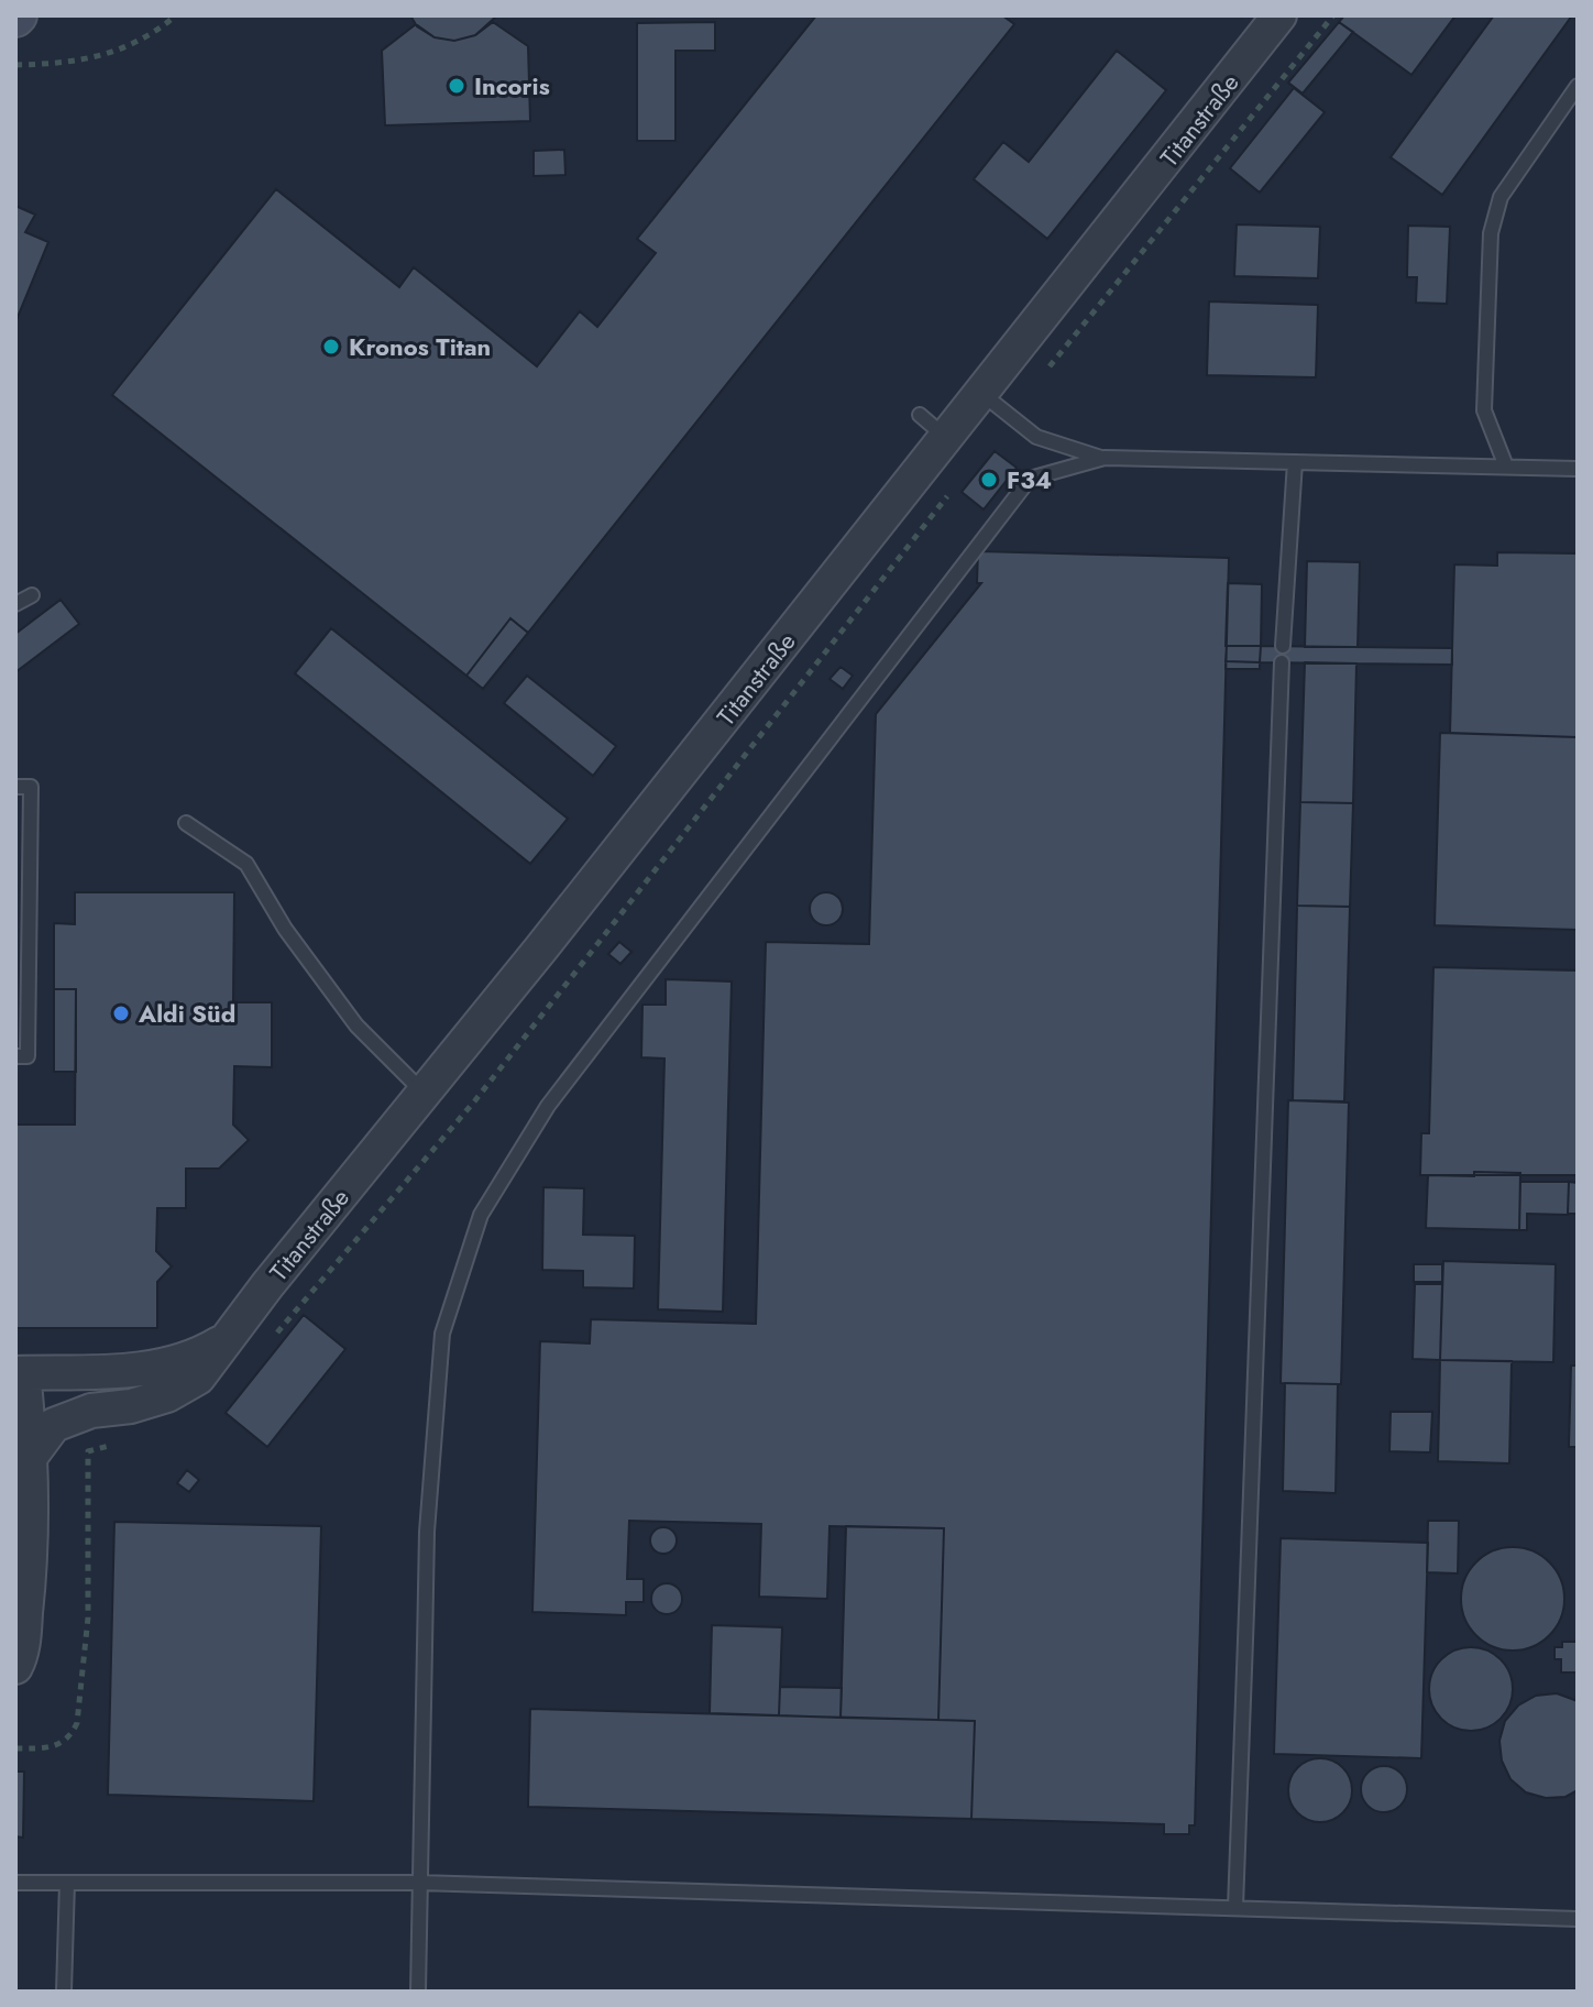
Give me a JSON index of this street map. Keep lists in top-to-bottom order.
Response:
{
  "streets": {
    "street": ["Titanstraße"]
  },
  "places": [
    "Incoris",
    "Kronos Titan",
    "F34",
    "Aldi Süd"
  ]
}
